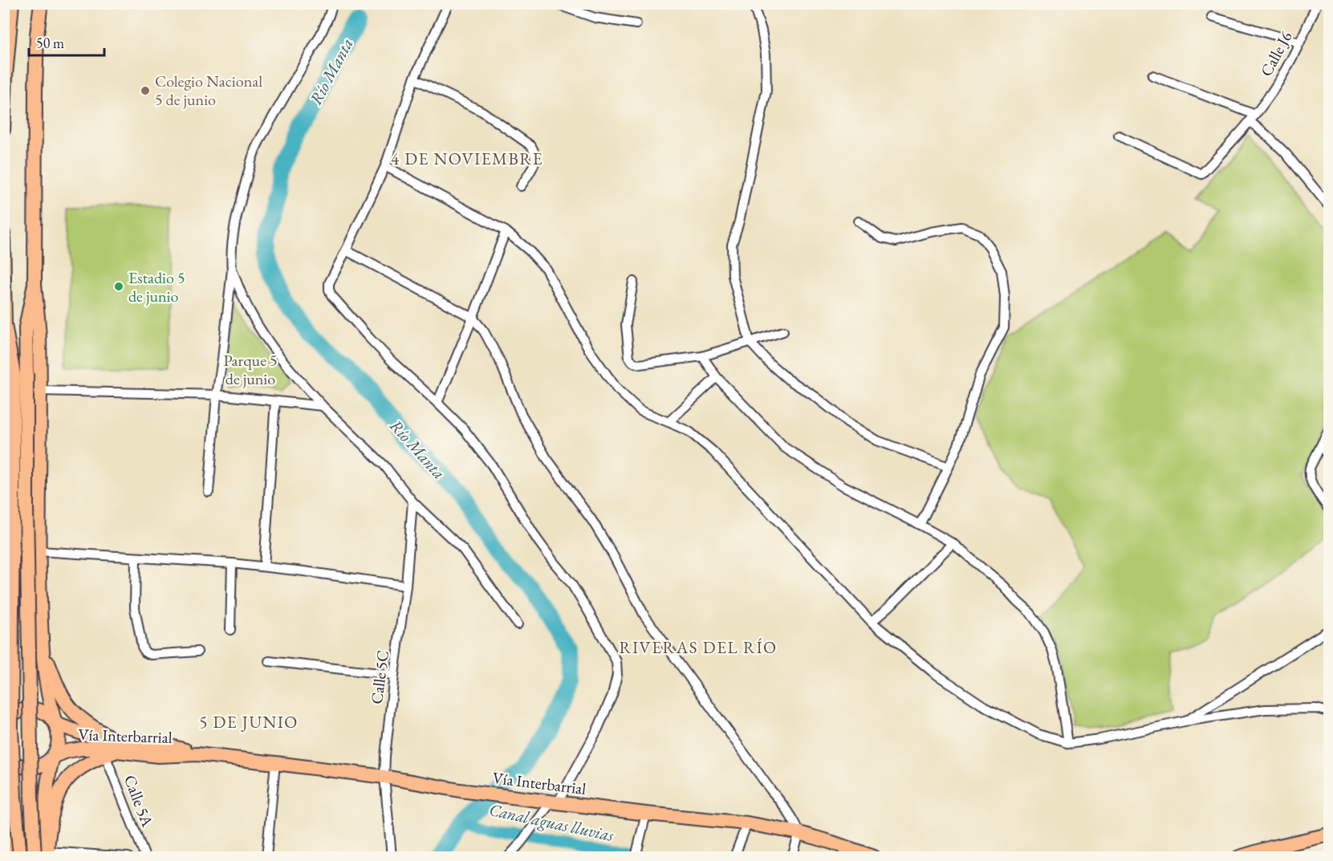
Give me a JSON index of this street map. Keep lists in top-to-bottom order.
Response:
{
  "streets": {
    "main road": ["Vía Interbarrial"],
    "street": ["Calle J6", "Calle 5C", "Calle 5A"]
  },
  "crossings": [
    ["Calle 5C", "Vía Interbarrial"],
    ["Vía Interbarrial", "Calle 5A"]
  ],
  "districts": ["4 DE NOVIEMBRE", "RIVERAS DEL RÍO", "5 DE JUNIO"],
  "water": ["Río Manta", "Canal aguas lluvias"],
  "parks": ["Parque 5 de junio"],
  "places": ["Colegio Nacional 5 de junio", "Estadio 5 de junio"],
  "scale_bar": "50 m"
}
